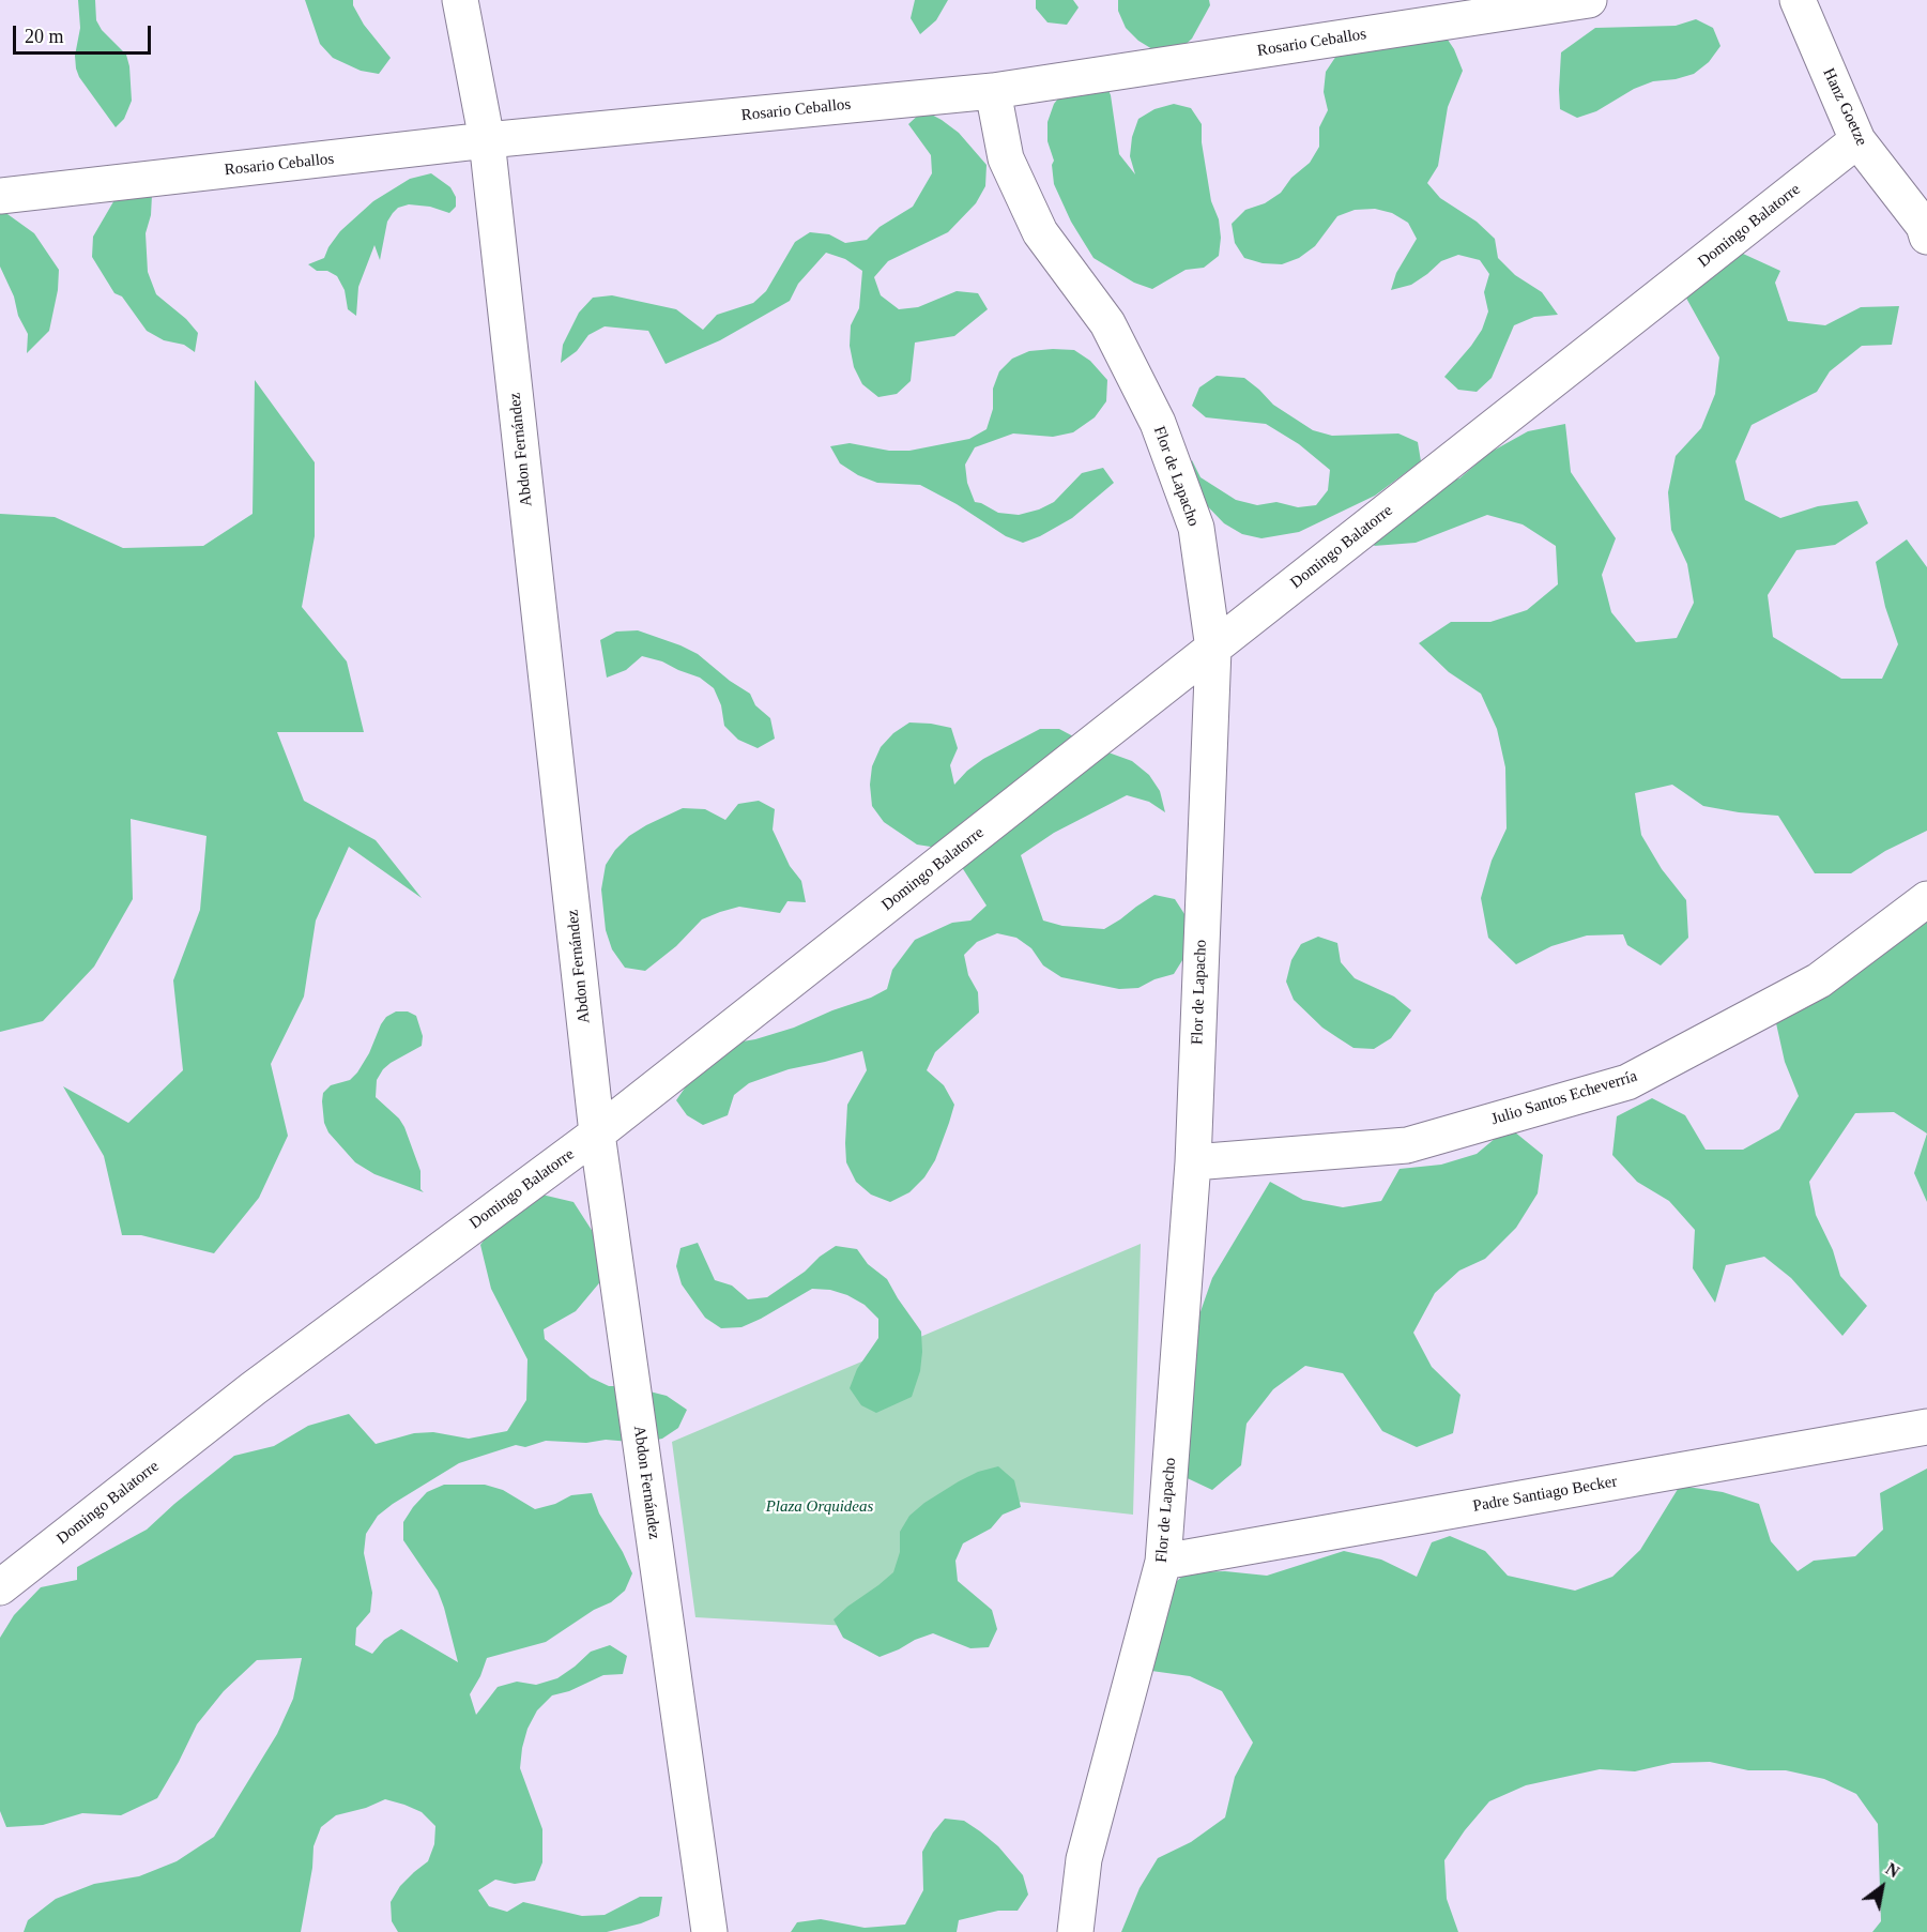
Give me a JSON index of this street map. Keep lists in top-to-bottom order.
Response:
{
  "streets": {
    "street": [
      "Rosario Ceballos",
      "Hanz Goetze",
      "Domingo Balatorre",
      "Abdon Fernández",
      "Flor de Lapacho",
      "Julio Santos Echeverría",
      "Padre Santiago Becker"
    ]
  },
  "crossings": [
    ["Rosario Ceballos", "Abdon Fernández"],
    ["Rosario Ceballos", "Flor de Lapacho"],
    ["Hanz Goetze", "Domingo Balatorre"],
    ["Domingo Balatorre", "Abdon Fernández"],
    ["Domingo Balatorre", "Flor de Lapacho"],
    ["Flor de Lapacho", "Julio Santos Echeverría"],
    ["Flor de Lapacho", "Padre Santiago Becker"]
  ],
  "parks": ["Plaza Orquideas"],
  "scale_bar": "20 m",
  "north": "top right"
}
